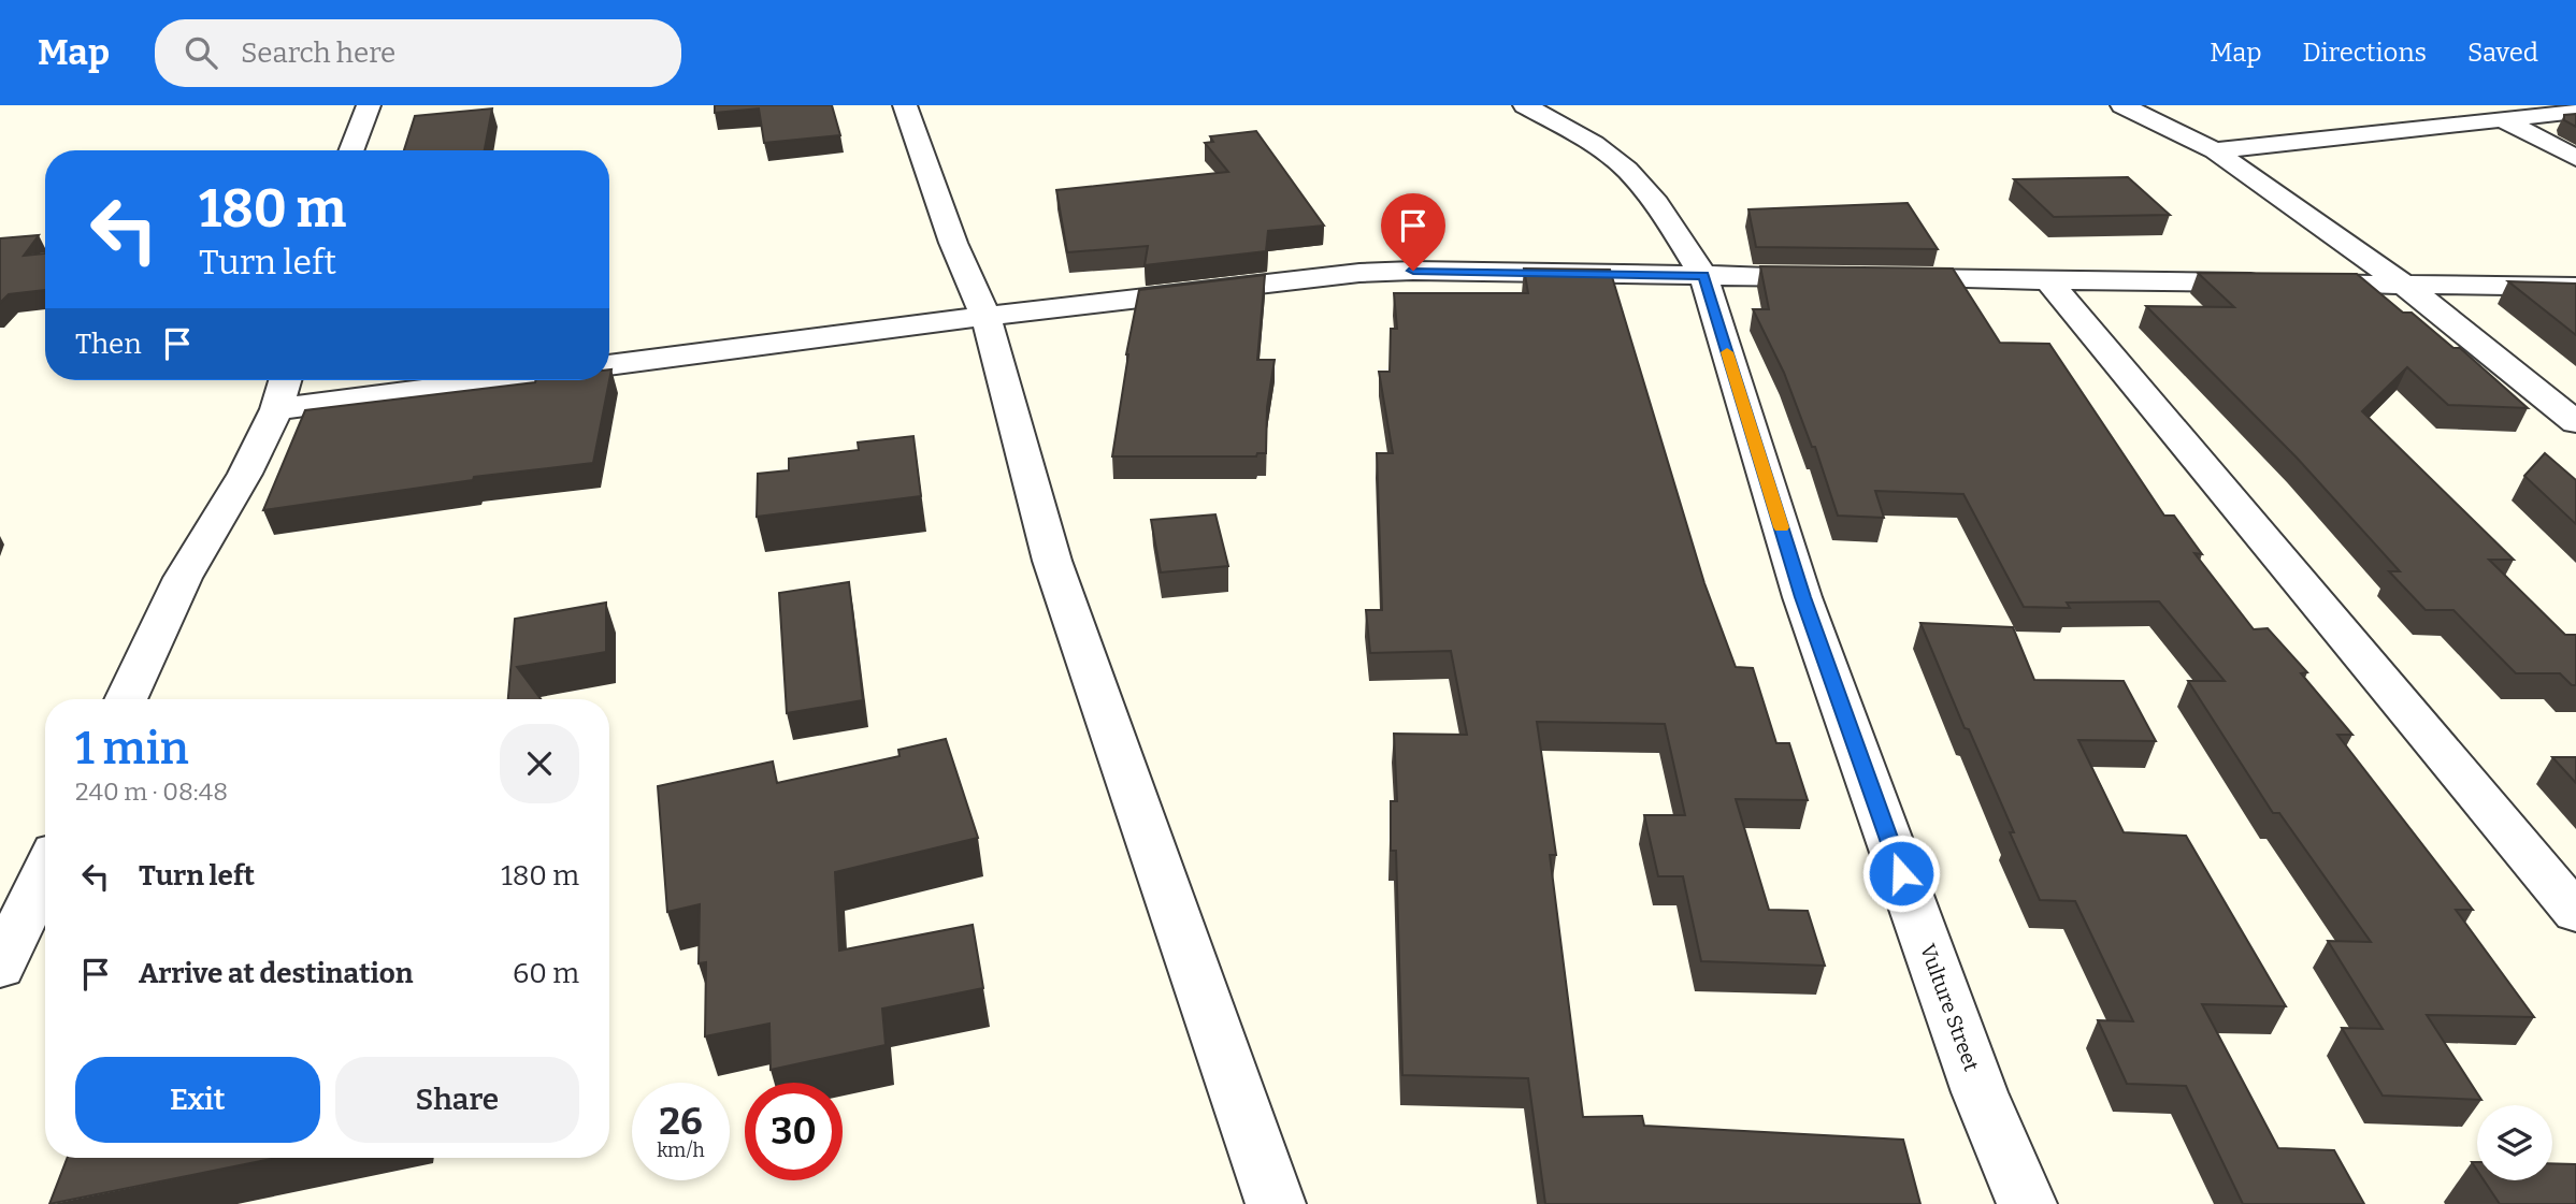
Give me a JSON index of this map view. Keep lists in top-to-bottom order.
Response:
{
  "streets": {
    "street": ["Vulture Street"]
  },
  "page": {
    "header": "Map",
    "search": "Search here",
    "nav": ["Map", "Directions", "Saved"],
    "turn": ["180 m", "Turn left"],
    "then": "Then",
    "heading": ["1 min", "240 m · 08:48"],
    "list": [
      {
        "name": "Turn left",
        "value": "180 m"
      },
      {
        "name": "Arrive at destination",
        "value": "60 m"
      }
    ],
    "buttons": ["Exit", "Share"],
    "speed": "26 km/h",
    "limit": "30"
  }
}
